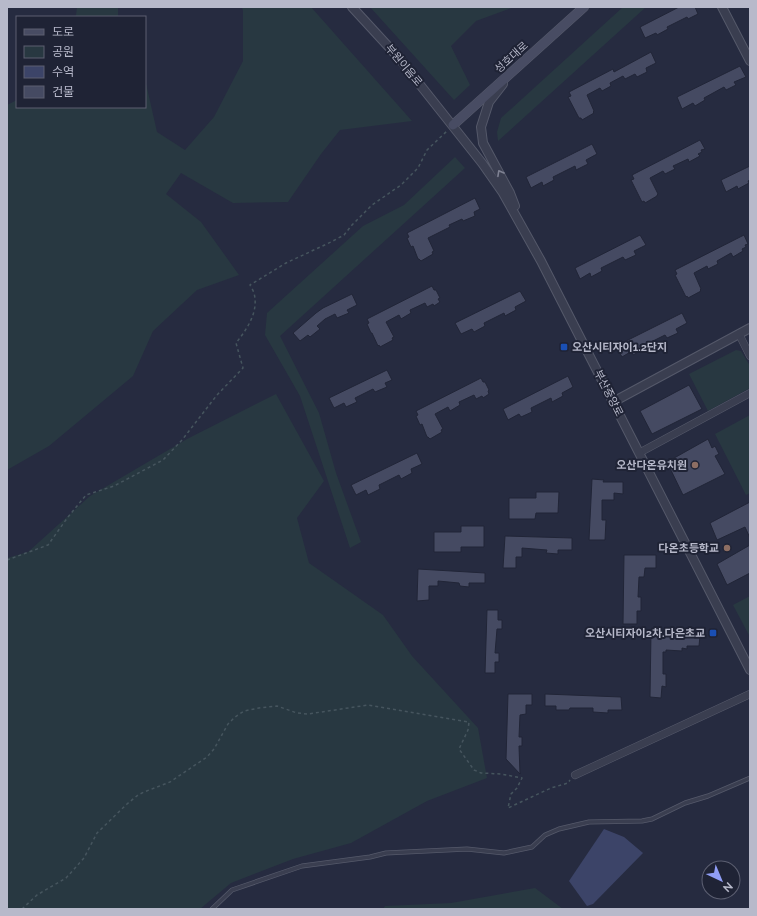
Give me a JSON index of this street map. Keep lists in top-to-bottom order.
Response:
{
  "streets": {
    "main road": ["성호대로"],
    "street": ["부원이음로", "부산중앙로"]
  },
  "crossings": [
    ["성호대로", "부원이음로"],
    ["성호대로", "부산중앙로"],
    ["부원이음로", "부산중앙로"]
  ],
  "places": {
    "transit": ["오산시티자이1.2단지", "오산시티자이2차.다은초교"],
    "other": ["오산다온유치원", "다온초등학교"]
  },
  "legend": [
    "도로",
    "공원",
    "수역",
    "건물"
  ],
  "north": "bottom right"
}
